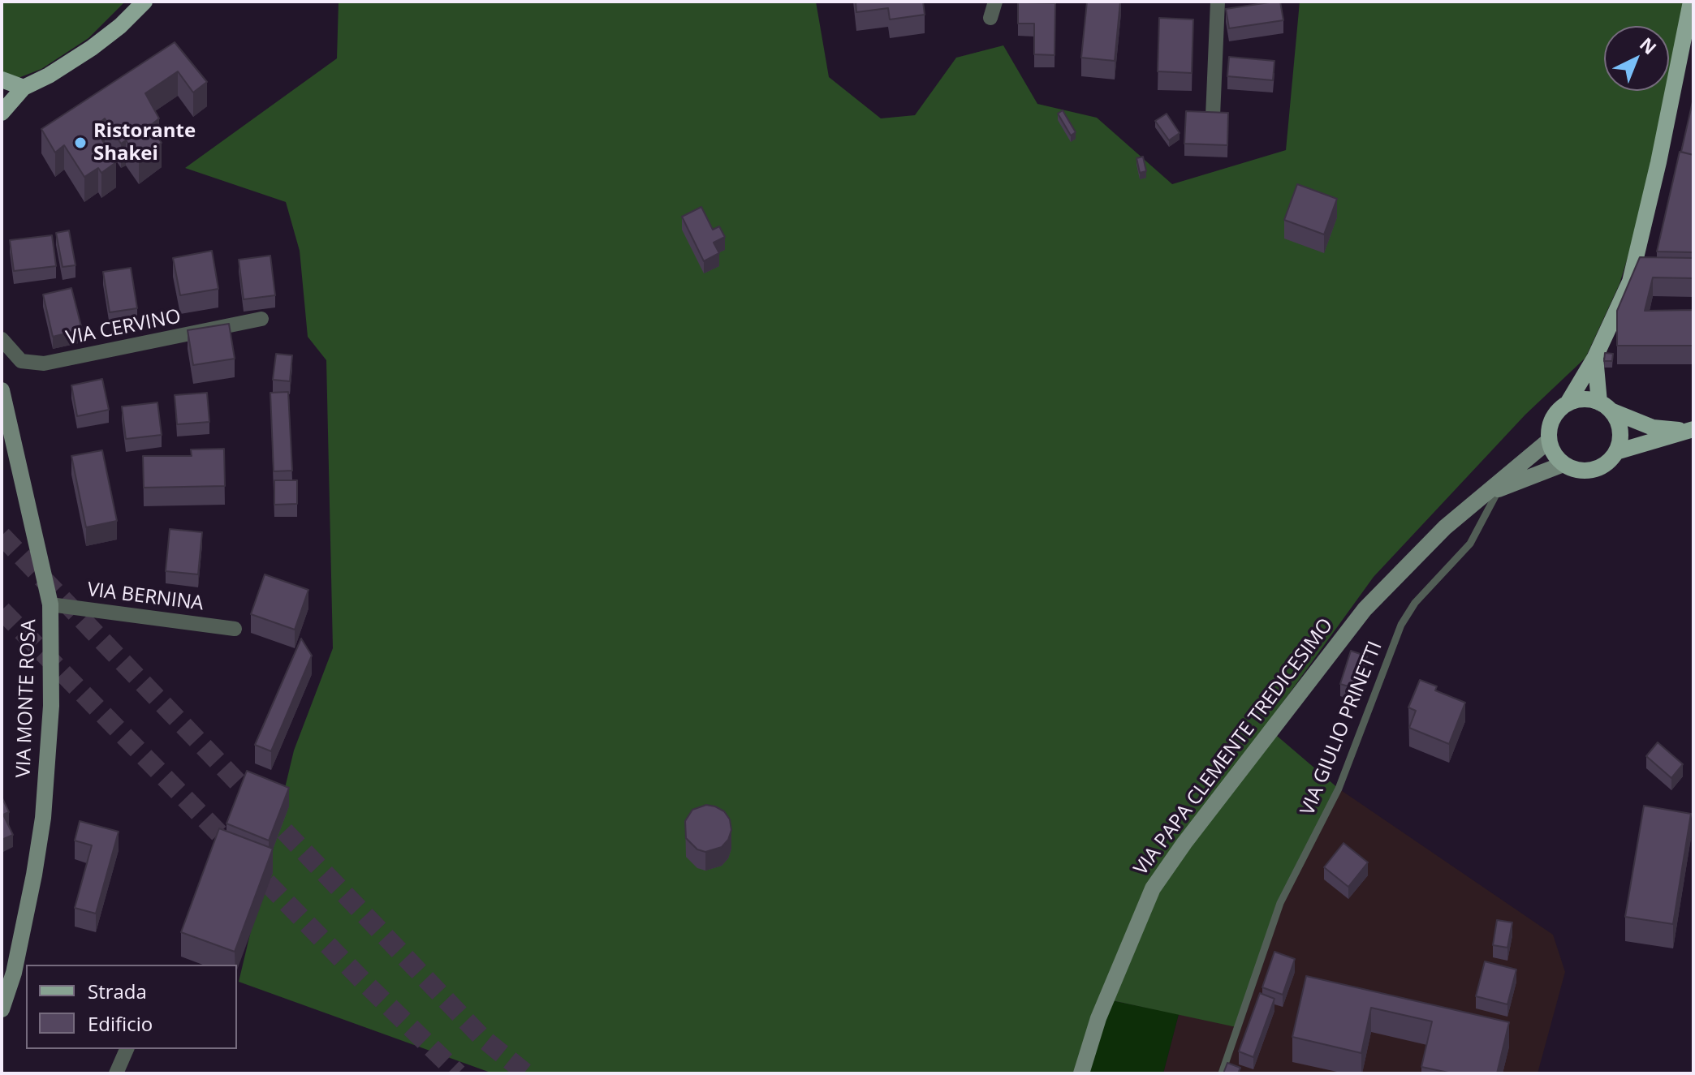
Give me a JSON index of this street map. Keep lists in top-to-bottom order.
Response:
{
  "streets": {
    "street": [
      "VIA CERVINO",
      "VIA BERNINA",
      "VIA MONTE ROSA",
      "VIA PAPA CLEMENTE TREDICESIMO"
    ],
    "lane": ["VIA GIULIO PRINETTI"]
  },
  "crossings": [
    ["VIA BERNINA", "VIA MONTE ROSA"],
    ["VIA GIULIO PRINETTI", "VIA PAPA CLEMENTE TREDICESIMO"]
  ],
  "places": ["Ristorante Shakei"],
  "legend": ["Strada", "Edificio"],
  "north": "top right"
}
